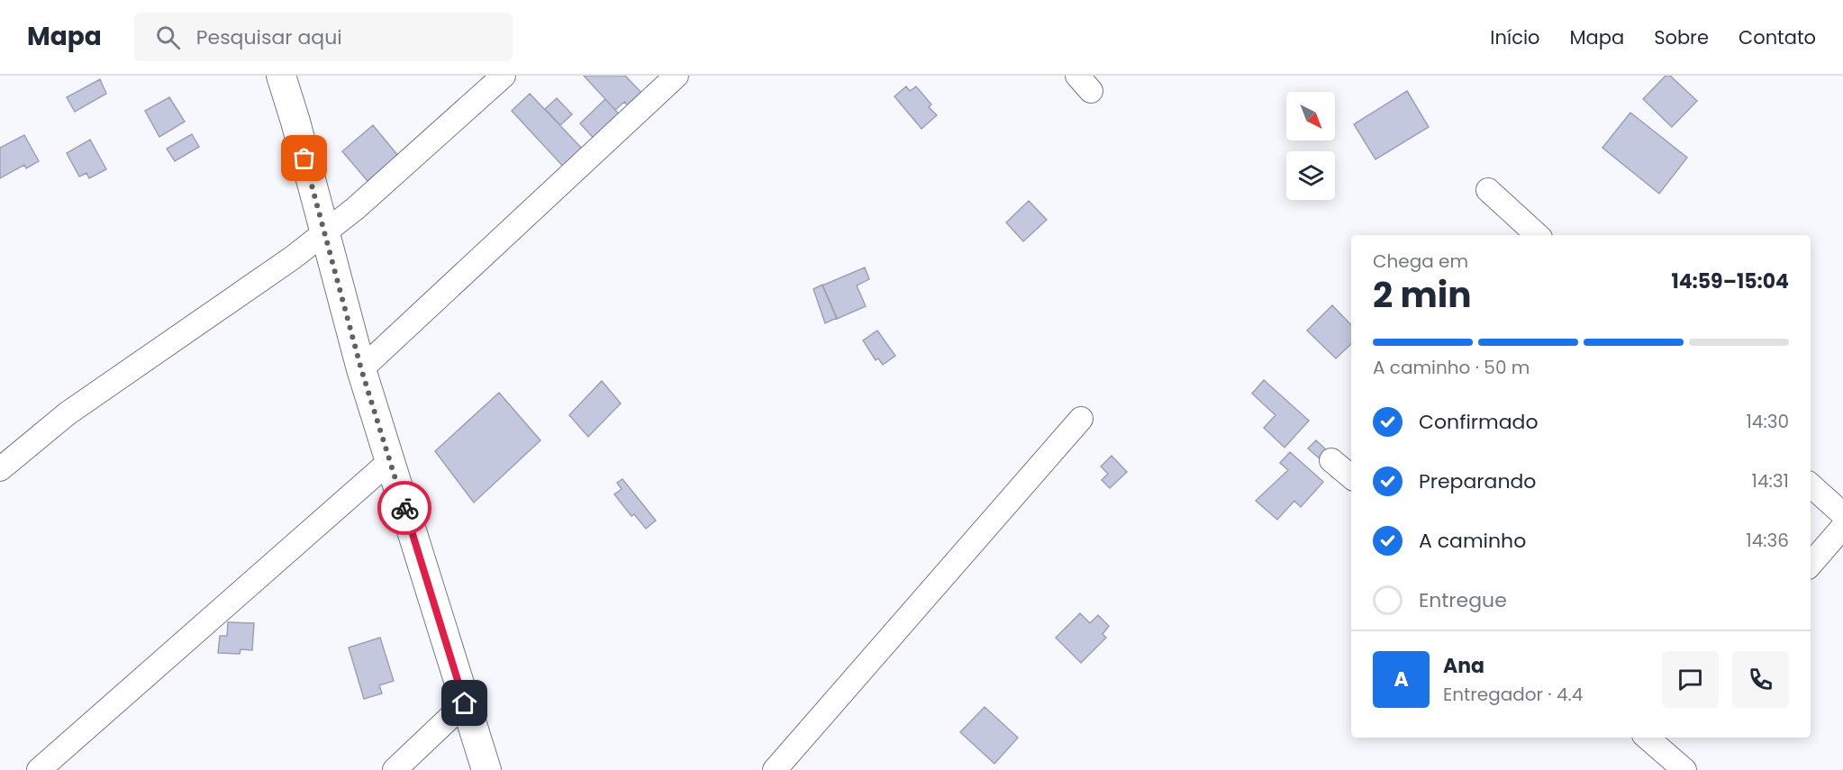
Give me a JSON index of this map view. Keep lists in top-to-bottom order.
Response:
{
  "north": "bottom right",
  "page": {
    "header": "Mapa",
    "search": "Pesquisar aqui",
    "nav": [
      "Início",
      "Mapa",
      "Sobre",
      "Contato"
    ],
    "heading": ["2 min", "Chega em", "14:59–15:04"],
    "panel": ["Ana", "Entregador · 4.4"],
    "bar": "A caminho · 50 m",
    "list": [
      ["Confirmado", "14:30"],
      ["Preparando", "14:31"],
      ["A caminho", "14:36"],
      "Entregue"
    ],
    "round": "A"
  }
}
